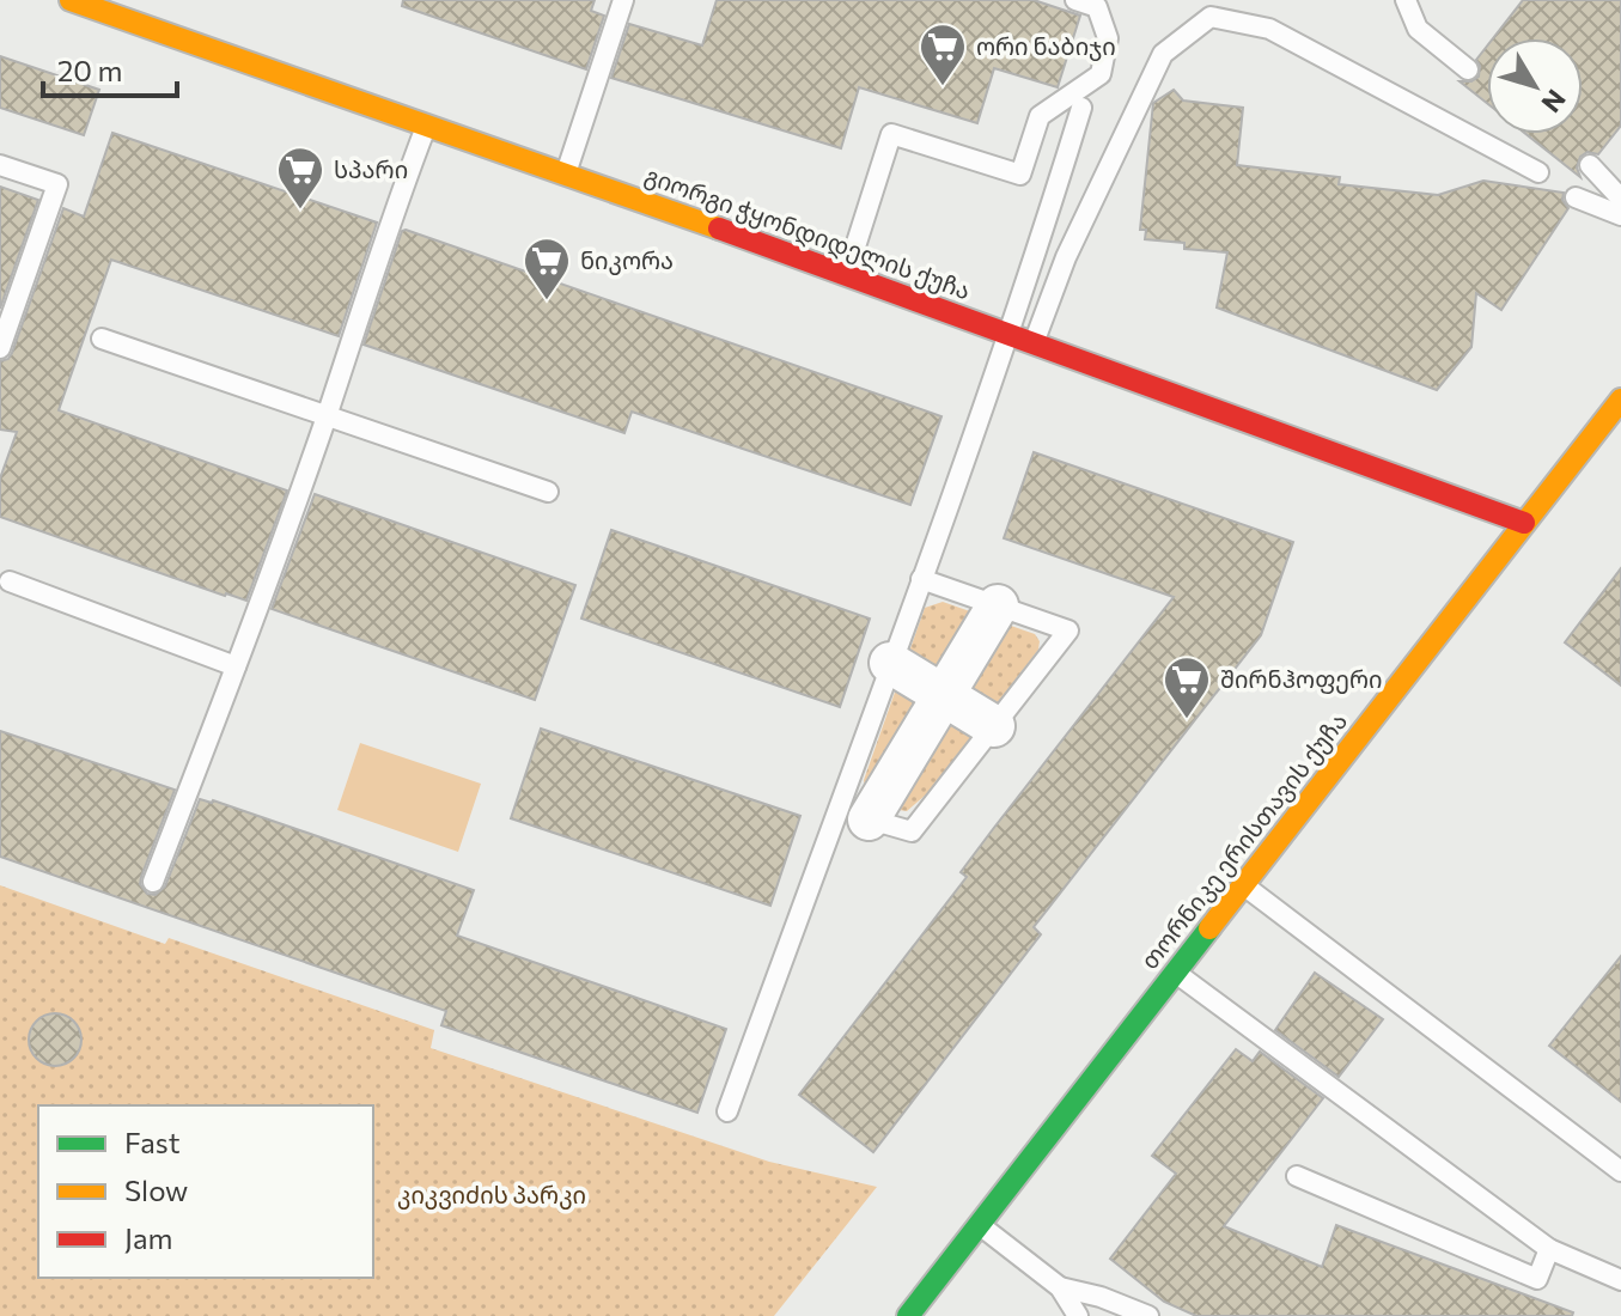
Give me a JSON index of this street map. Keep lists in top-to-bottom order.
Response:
{
  "streets": {
    "street": ["გიორგი ჭყონდიდელის ქუჩა", "თორნიკე ერისთავის ქუჩა"]
  },
  "crossings": [
    ["გიორგი ჭყონდიდელის ქუჩა", "თორნიკე ერისთავის ქუჩა"]
  ],
  "parks": ["კიკვიძის პარკი"],
  "places": {
    "supermarket": [
      "ორი ნაბიჯი",
      "სპარი",
      "ნიკორა",
      "შირნჰოფერი"
    ]
  },
  "legend": ["Fast", "Slow", "Jam"],
  "scale_bar": "20 m",
  "north": "bottom right"
}
